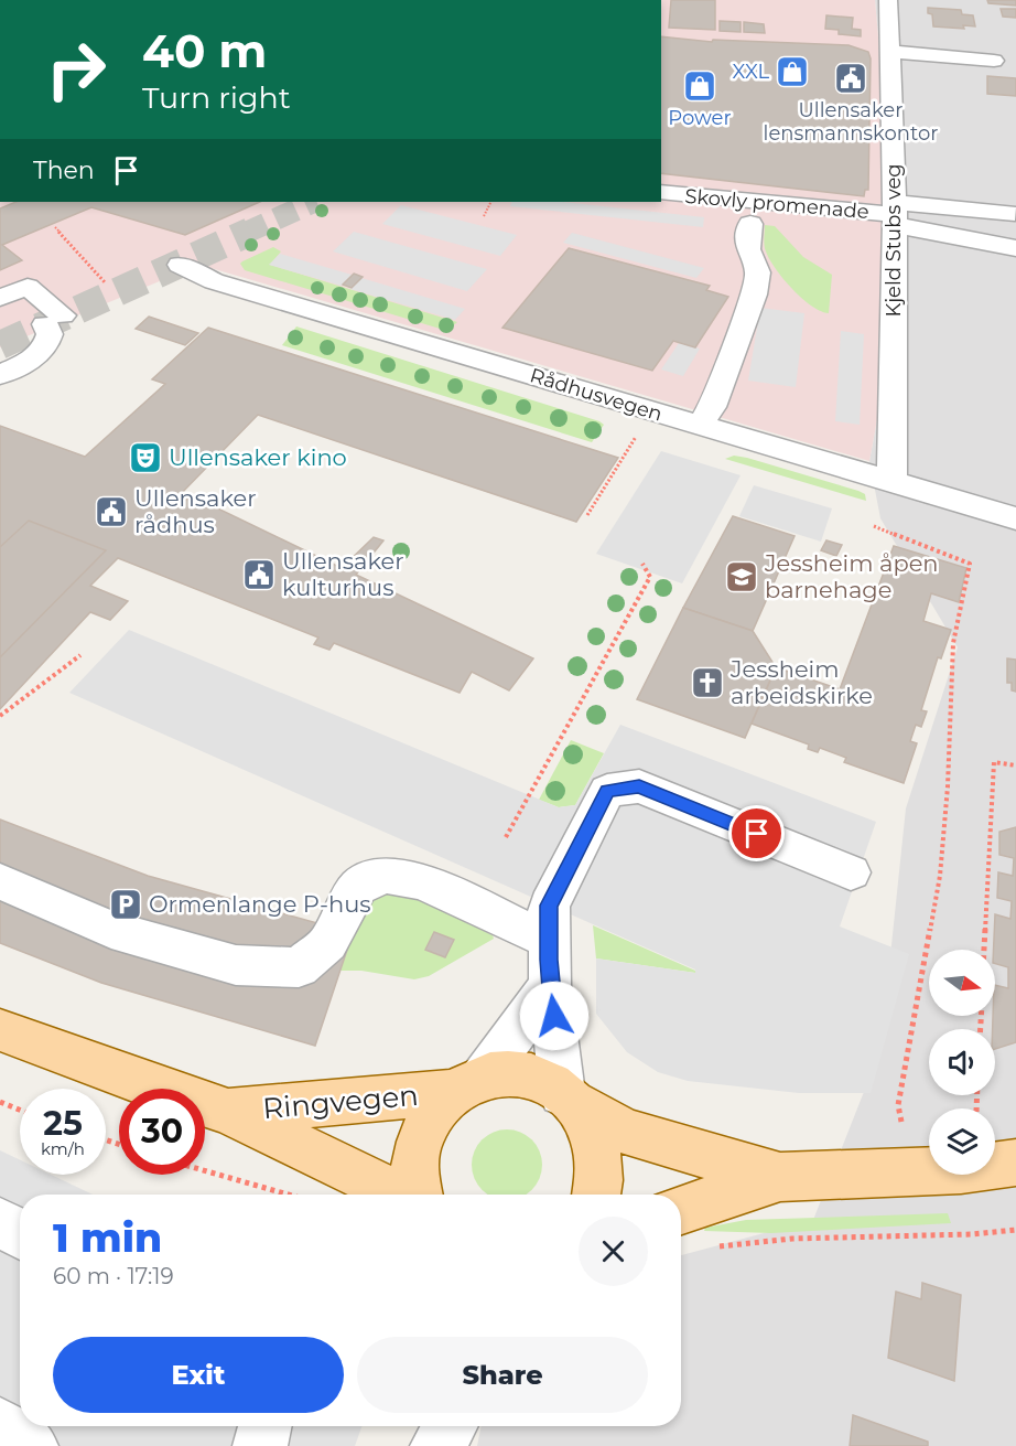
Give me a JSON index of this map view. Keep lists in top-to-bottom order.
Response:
{
  "streets": {
    "main road": ["Ringvegen"],
    "street": ["Skovly promenade", "Kjeld Stubs veg", "Rådhusvegen"]
  },
  "crossings": [
    ["Skovly promenade", "Kjeld Stubs veg"],
    ["Kjeld Stubs veg", "Rådhusvegen"]
  ],
  "places": {
    "shop": ["XXL", "Power"],
    "public building": ["Ullensaker lensmannskontor", "Ullensaker rådhus", "Ullensaker kulturhus"],
    "theatre": ["Ullensaker kino"],
    "school or university": ["Jessheim åpen barnehage"],
    "church": ["Jessheim arbeidskirke"],
    "parking": ["Ormenlange P-hus"]
  },
  "north": "right",
  "page": {
    "turn": ["40 m", "Turn right"],
    "then": "Then",
    "speed": "25 km/h",
    "limit": "30",
    "heading": ["1 min", "60 m · 17:19"],
    "buttons": ["Exit", "Share"]
  }
}
